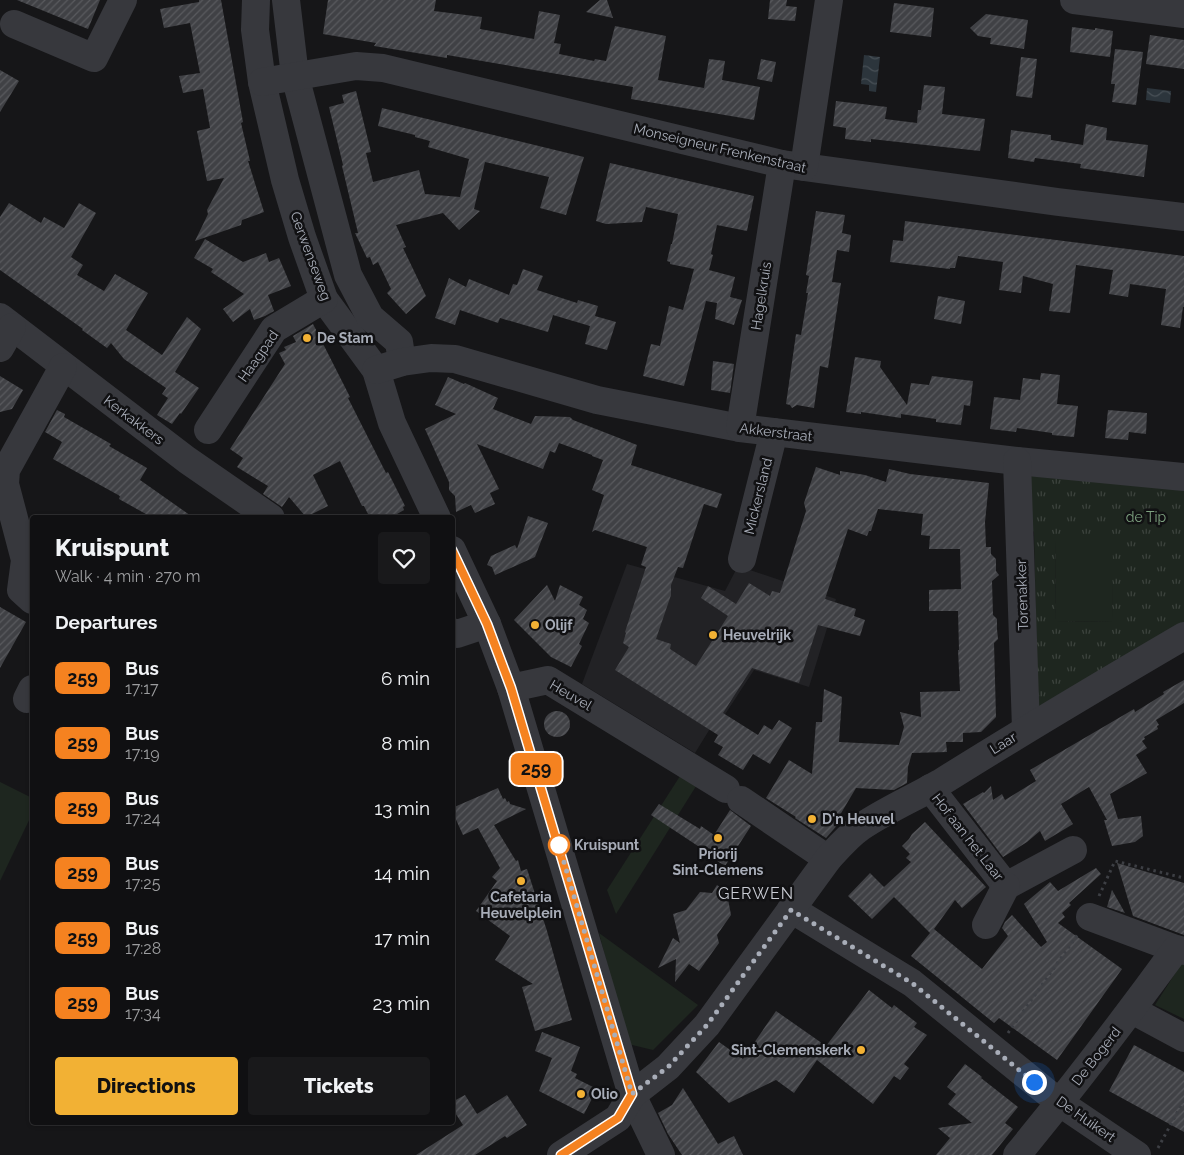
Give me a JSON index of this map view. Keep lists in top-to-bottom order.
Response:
{
  "streets": {
    "street": [
      "Monseigneur Frenkenstraat",
      "Gerwenseweg",
      "Hagelkruis",
      "Haagpad",
      "Kerkakkers",
      "Akkerstraat",
      "Mickersland",
      "Torenakker",
      "Heuvel",
      "Laar",
      "Hof aan het Laar",
      "De Bogerd",
      "De Huikert"
    ]
  },
  "crossings": [
    ["Monseigneur Frenkenstraat", "Gerwenseweg"],
    ["Monseigneur Frenkenstraat", "Hagelkruis"],
    ["Gerwenseweg", "Haagpad"],
    ["Gerwenseweg", "Akkerstraat"],
    ["Hagelkruis", "Akkerstraat"],
    ["Akkerstraat", "Mickersland"],
    ["Akkerstraat", "Torenakker"],
    ["Torenakker", "Laar"],
    ["Heuvel", "Laar"],
    ["Laar", "Hof aan het Laar"],
    ["De Bogerd", "De Huikert"]
  ],
  "districts": ["GERWEN"],
  "parks": ["de Tip"],
  "places": [
    "De Stam",
    "Olijf",
    "Heuvelrijk",
    "D'n Heuvel",
    "Priorij Sint-Clemens",
    "Kruispunt",
    "Cafetaria Heuvelplein",
    "Sint-Clemenskerk",
    "Olio"
  ],
  "lines": ["bus line 259"],
  "page": {
    "on_map": "259",
    "heading": [
      ["Kruispunt", "Walk · 4 min · 270 m"],
      "Departures"
    ],
    "list": [
      {
        "mark": "259",
        "name": "Bus",
        "note": "17:17",
        "value": "6 min"
      },
      {
        "mark": "259",
        "name": "Bus",
        "note": "17:19",
        "value": "8 min"
      },
      {
        "mark": "259",
        "name": "Bus",
        "note": "17:24",
        "value": "13 min"
      },
      {
        "mark": "259",
        "name": "Bus",
        "note": "17:25",
        "value": "14 min"
      },
      {
        "mark": "259",
        "name": "Bus",
        "note": "17:28",
        "value": "17 min"
      },
      {
        "mark": "259",
        "name": "Bus",
        "note": "17:34",
        "value": "23 min"
      }
    ],
    "buttons": ["Directions", "Tickets"]
  }
}
